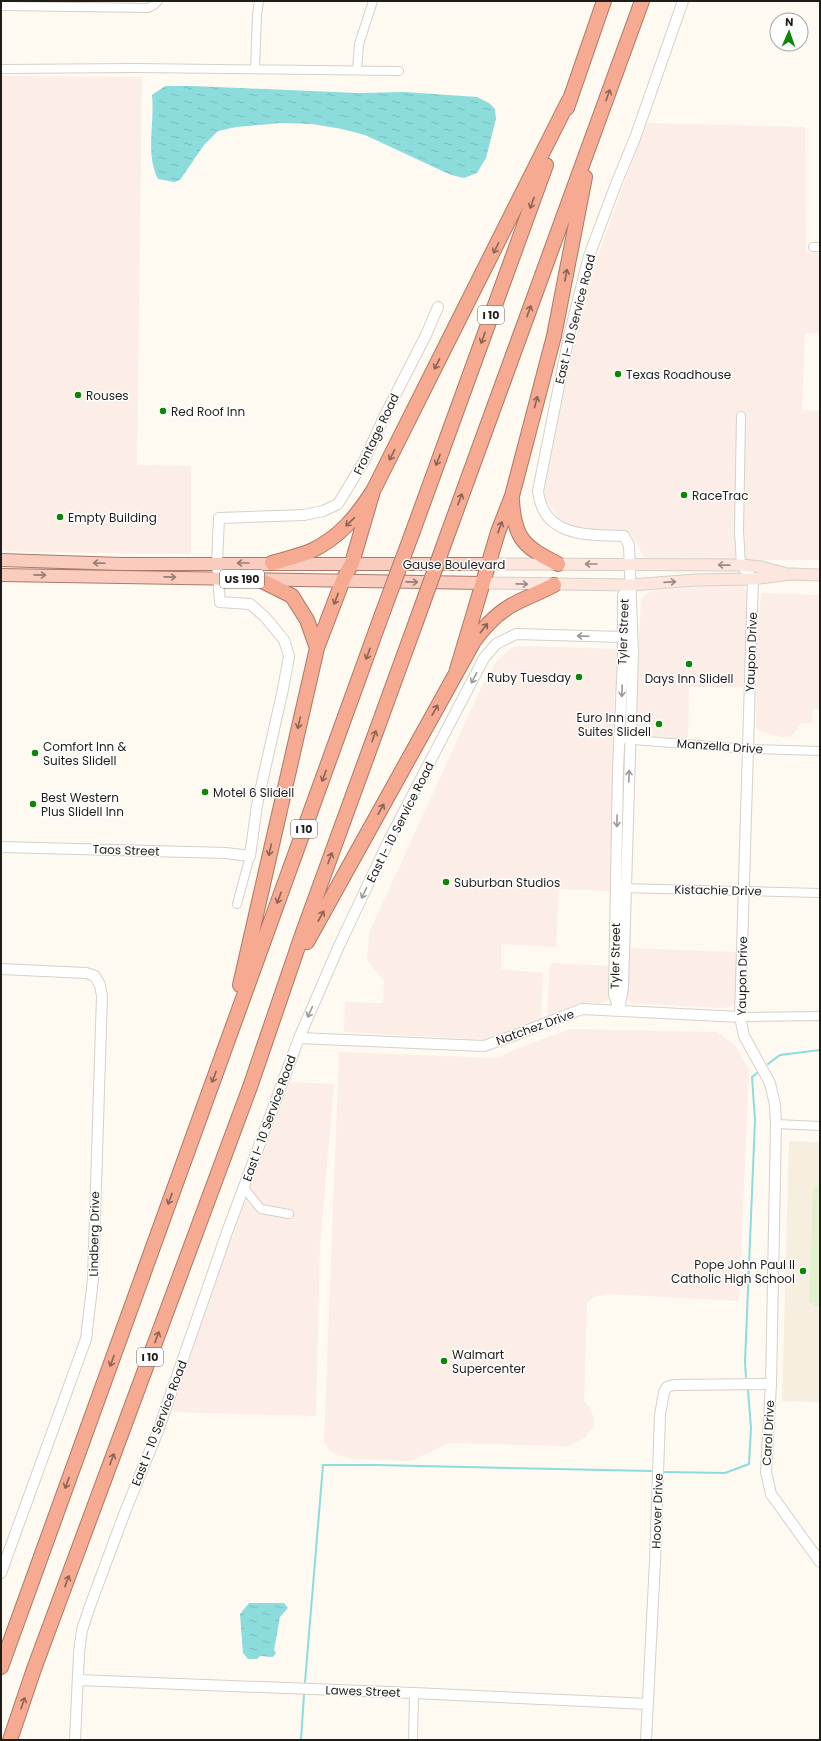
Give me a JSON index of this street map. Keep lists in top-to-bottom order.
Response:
{
  "streets": {
    "highway": ["I 10"],
    "main road": ["Gause Boulevard", "US 190"],
    "street": [
      "East I- 10 Service Road",
      "Frontage Road",
      "Tyler Street",
      "Yaupon Drive",
      "Manzella Drive",
      "Taos Street",
      "Kistachie Drive",
      "Natchez Drive",
      "Lindberg Drive",
      "Carol Drive",
      "Hoover Drive",
      "Lawes Street"
    ]
  },
  "crossings": [
    ["East I- 10 Service Road", "Gause Boulevard"],
    ["East I- 10 Service Road", "Tyler Street"],
    ["East I- 10 Service Road", "Natchez Drive"],
    ["East I- 10 Service Road", "Lawes Street"],
    ["Frontage Road", "Gause Boulevard"],
    ["Frontage Road", "Taos Street"],
    ["Gause Boulevard", "Tyler Street"],
    ["Gause Boulevard", "Yaupon Drive"],
    ["Tyler Street", "Manzella Drive"],
    ["Tyler Street", "Kistachie Drive"],
    ["Tyler Street", "Natchez Drive"],
    ["Yaupon Drive", "Manzella Drive"],
    ["Yaupon Drive", "Kistachie Drive"],
    ["Yaupon Drive", "Natchez Drive"],
    ["Yaupon Drive", "Carol Drive"],
    ["Yaupon Drive", "Hoover Drive"],
    ["Carol Drive", "Hoover Drive"],
    ["Hoover Drive", "Lawes Street"]
  ],
  "places": [
    "Texas Roadhouse",
    "Rouses",
    "Red Roof Inn",
    "RaceTrac",
    "Empty Building",
    "Days Inn Slidell",
    "Ruby Tuesday",
    "Euro Inn and Suites Slidell",
    "Comfort Inn & Suites Slidell",
    "Motel 6 Slidell",
    "Best Western Plus Slidell Inn",
    "Suburban Studios",
    "Pope John Paul II Catholic High School",
    "Walmart Supercenter"
  ],
  "north": "top"
}
